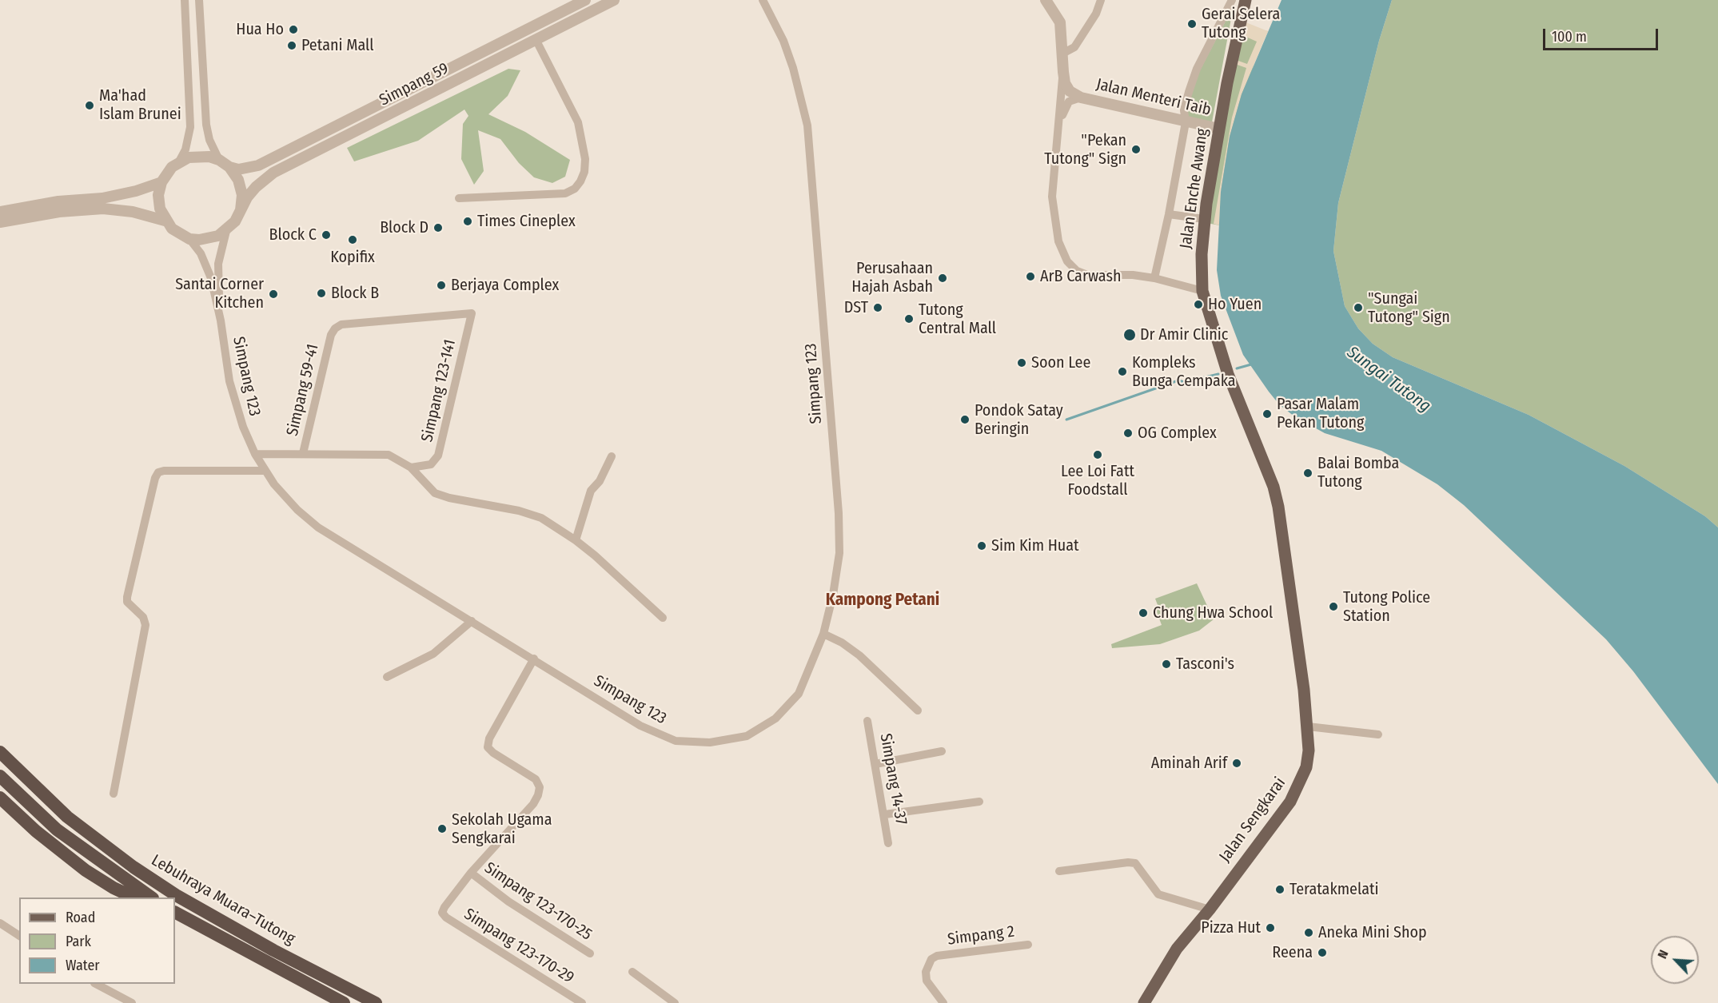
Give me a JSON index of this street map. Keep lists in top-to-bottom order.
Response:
{
  "streets": {
    "highway": ["Lebuhraya Muara–Tutong"],
    "main road": ["Jalan Enche Awang", "Jalan Sengkarai"],
    "street": [
      "Simpang 59",
      "Jalan Menteri Taib",
      "Simpang 123",
      "Simpang 59-41",
      "Simpang 123-141",
      "Simpang 14-37",
      "Simpang 123-170-25",
      "Simpang 2",
      "Simpang 123-170-29"
    ]
  },
  "crossings": [
    ["Simpang 59", "Simpang 123"],
    ["Jalan Menteri Taib", "Jalan Enche Awang"],
    ["Jalan Enche Awang", "Jalan Sengkarai"],
    ["Simpang 59-41", "Simpang 123-141"],
    ["Simpang 123-170-25", "Simpang 123-170-29"]
  ],
  "districts": ["Kampong Petani"],
  "water": ["Sungai Tutong"],
  "places": [
    "Gerai Selera Tutong",
    "Hua Ho",
    "Petani Mall",
    "Ma'had Islam Brunei",
    "\"Pekan Tutong\" Sign",
    "Times Cineplex",
    "Block D",
    "Block C",
    "Kopifix",
    "ArB Carwash",
    "Perusahaan Hajah Asbah",
    "Berjaya Complex",
    "Block B",
    "Santai Corner Kitchen",
    "Ho Yuen",
    "DST",
    "\"Sungai Tutong\" Sign",
    "Tutong Central Mall",
    "Dr Amir Clinic",
    "Soon Lee",
    "Kompleks Bunga Cempaka",
    "Pasar Malam Pekan Tutong",
    "Pondok Satay Beringin",
    "OG Complex",
    "Lee Loi Fatt Foodstall",
    "Balai Bomba Tutong",
    "Sim Kim Huat",
    "Tutong Police Station",
    "Chung Hwa School",
    "Tasconi's",
    "Aminah Arif",
    "Sekolah Ugama Sengkarai",
    "Teratakmelati",
    "Pizza Hut",
    "Aneka Mini Shop",
    "Reena"
  ],
  "legend": ["Road", "Park", "Water"],
  "scale_bar": "100 m",
  "north": "top left"
}
